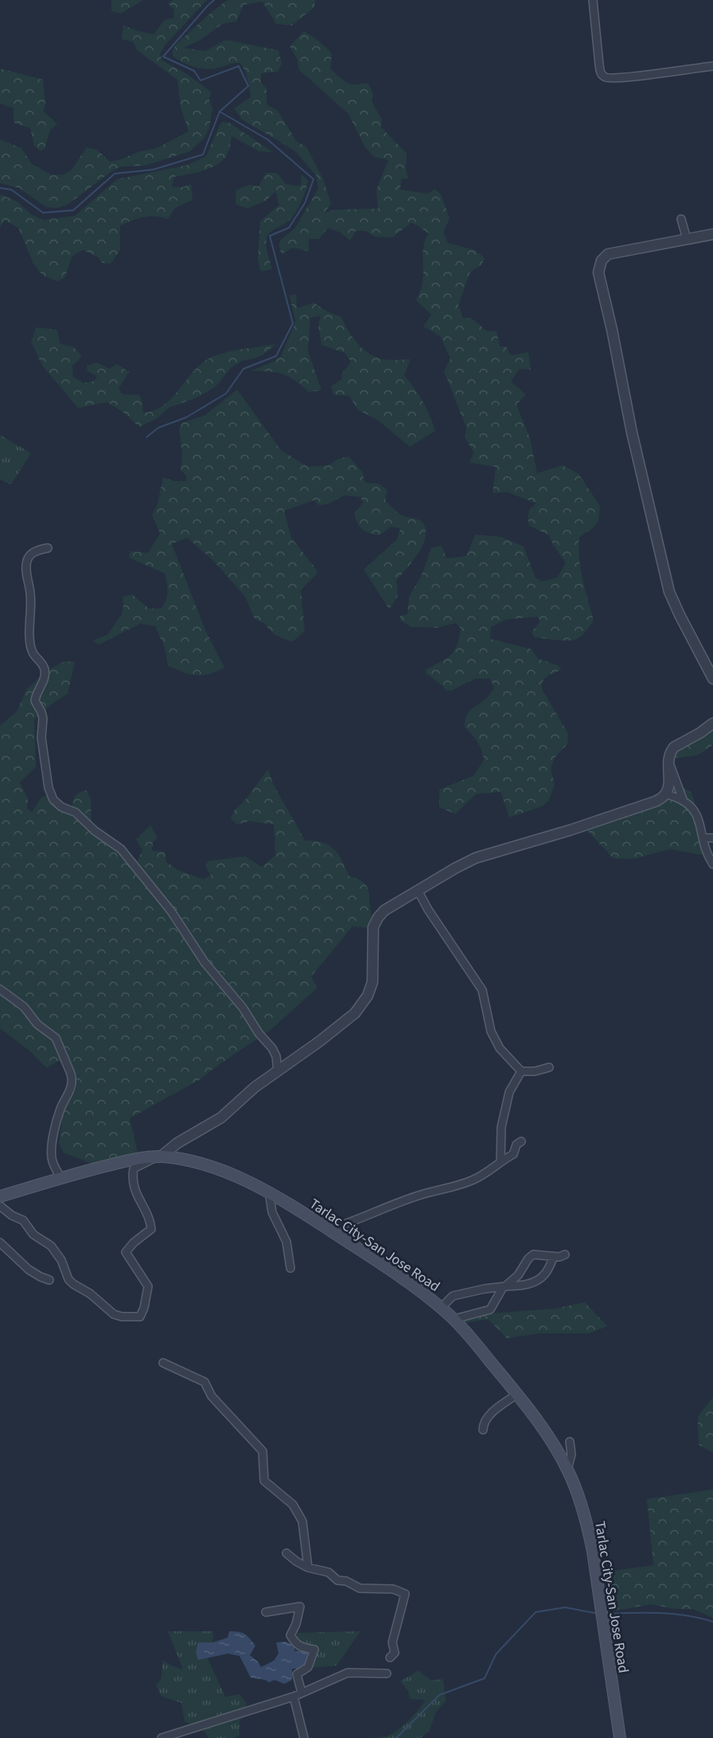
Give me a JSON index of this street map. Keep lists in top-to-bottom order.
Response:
{
  "streets": {
    "main road": ["Tarlac City-San Jose Road"]
  }
}
